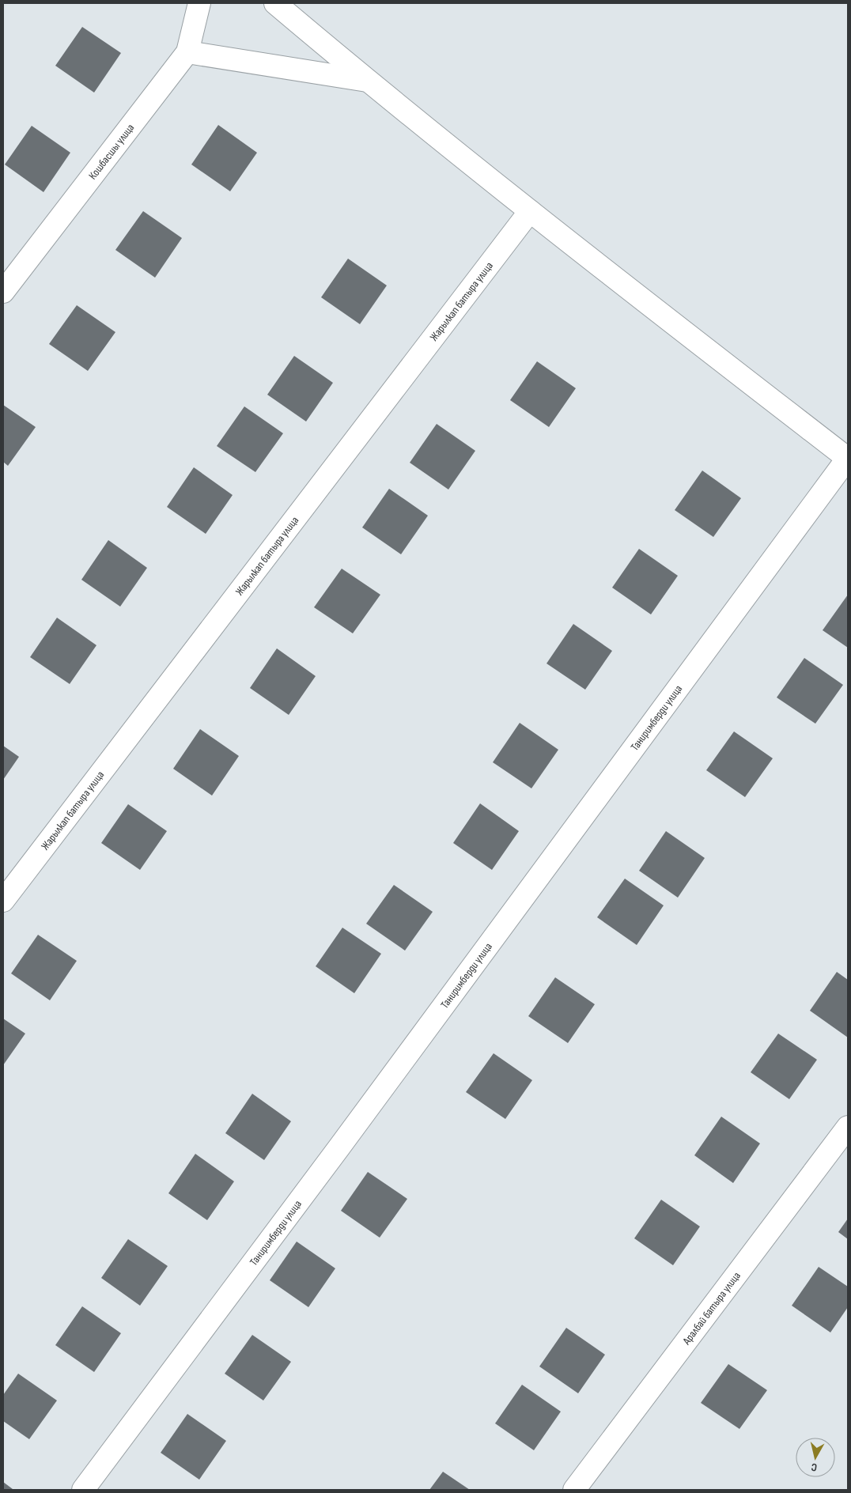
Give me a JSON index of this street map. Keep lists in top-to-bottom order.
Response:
{
  "streets": {
    "street": [
      "Кошбасшы улица",
      "Жарылкап батыра улица",
      "Таниримберди улица",
      "Аралбай батыра улица"
    ]
  },
  "north": "bottom"
}
